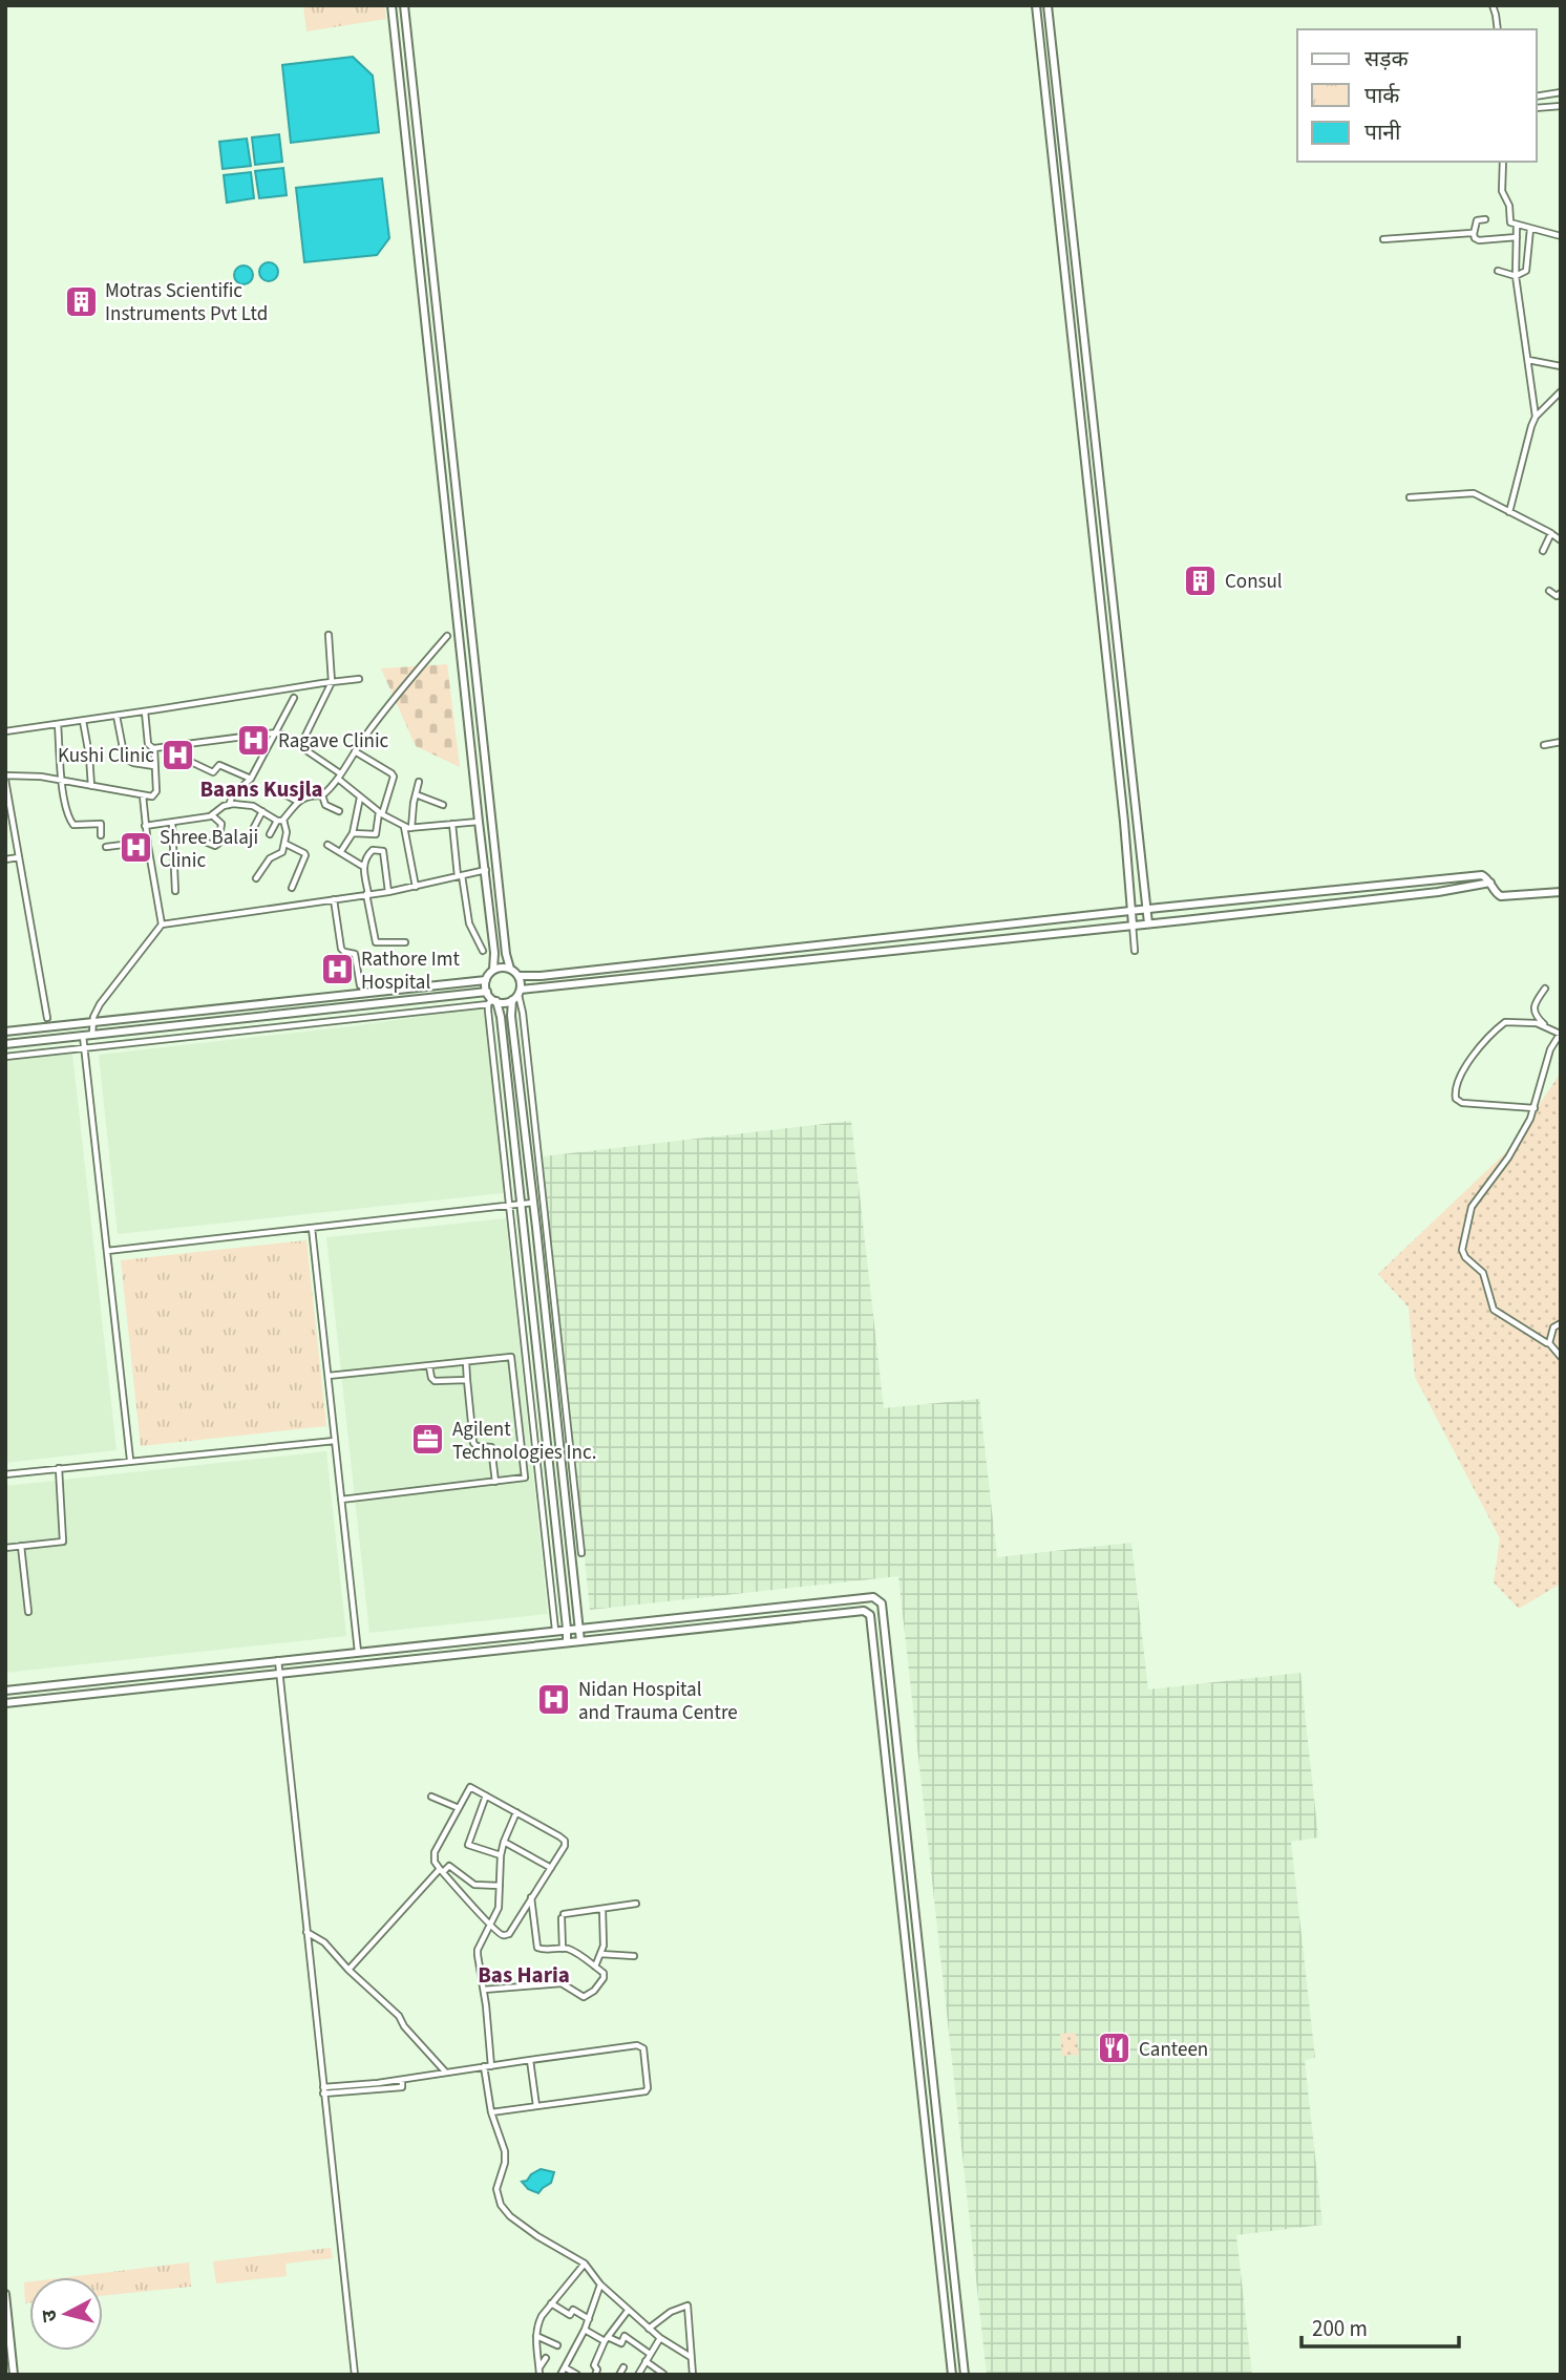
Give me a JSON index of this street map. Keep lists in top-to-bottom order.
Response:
{
  "districts": ["Baans Kusjla", "Bas Haria"],
  "places": {
    "building": ["Motras Scientific Instruments Pvt Ltd", "Consul"],
    "hospital": [
      "Ragave Clinic",
      "Kushi Clinic",
      "Shree Balaji Clinic",
      "Rathore Imt Hospital",
      "Nidan Hospital and Trauma Centre"
    ],
    "office": ["Agilent Technologies Inc."],
    "restaurant": ["Canteen"]
  },
  "legend": ["सड़क", "पार्क", "पानी"],
  "scale_bar": "200 m",
  "north": "left"
}
